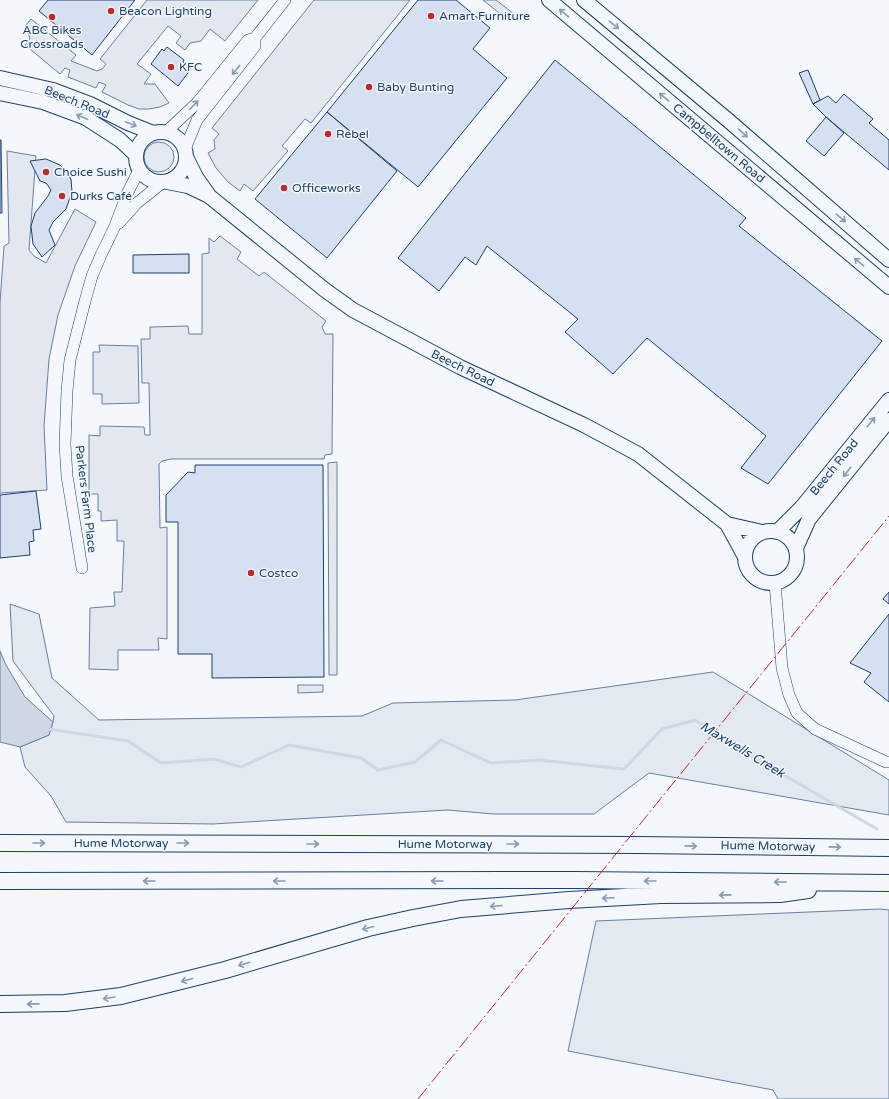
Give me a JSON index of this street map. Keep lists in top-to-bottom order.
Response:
{
  "streets": {
    "highway": ["Hume Motorway"],
    "main road": ["Beech Road", "Campbelltown Road"],
    "street": ["Parkers Farm Place"]
  },
  "crossings": [
    ["Beech Road", "Parkers Farm Place"]
  ],
  "water": ["Maxwells Creek"],
  "places": [
    "Beacon Lighting",
    "Amart Furniture",
    "ABC Bikes Crossroads",
    "KFC",
    "Baby Bunting",
    "Rebel",
    "Choice Sushi",
    "Officeworks",
    "Durks Café",
    "Costco"
  ]
}
